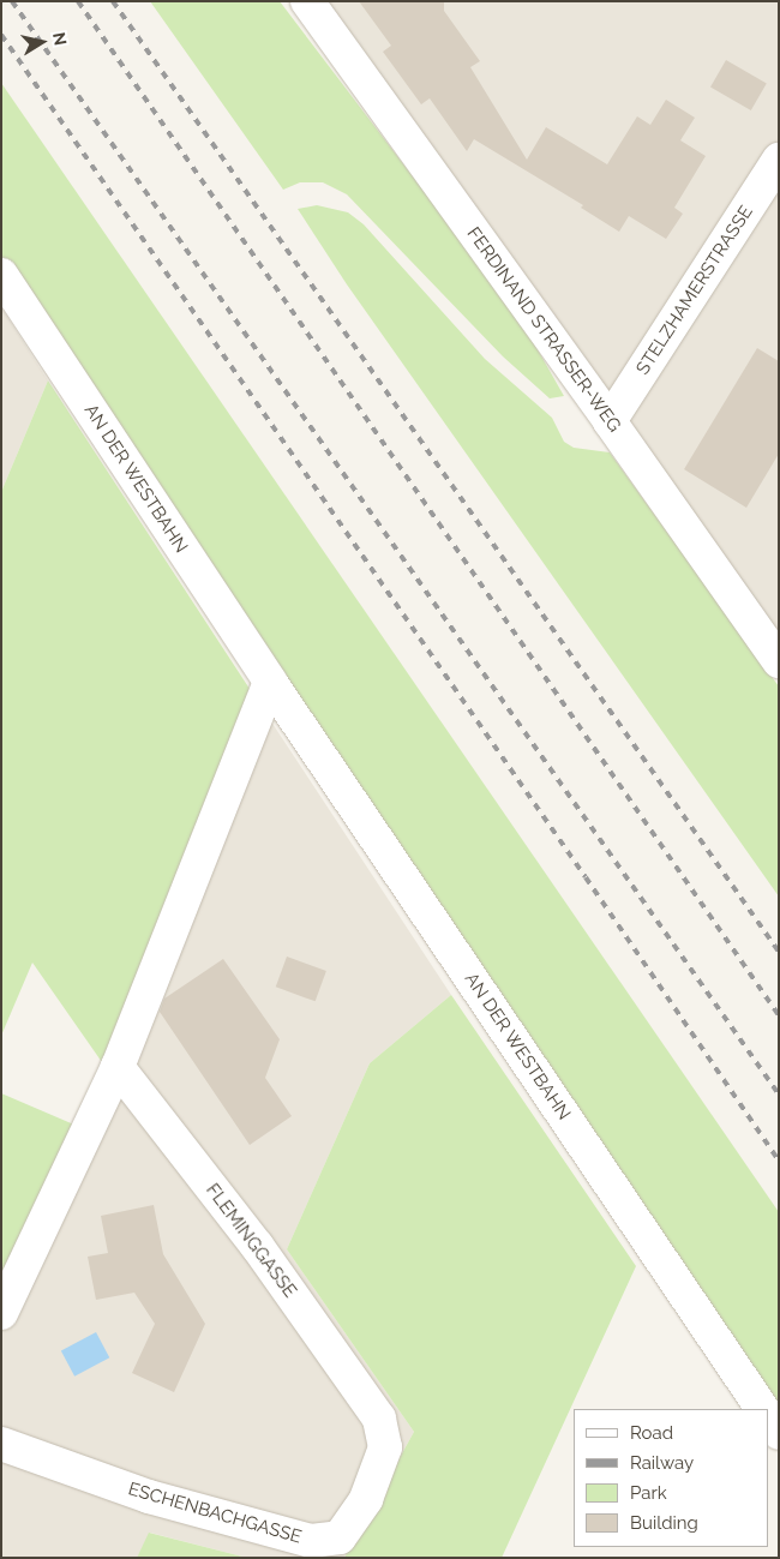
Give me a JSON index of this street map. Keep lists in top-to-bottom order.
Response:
{
  "streets": {
    "street": [
      "STELZHAMERSTRASSE",
      "FERDINAND STRASSER-WEG",
      "AN DER WESTBAHN",
      "FLEMINGGASSE",
      "ESCHENBACHGASSE"
    ]
  },
  "crossings": [
    ["STELZHAMERSTRASSE", "FERDINAND STRASSER-WEG"],
    ["FLEMINGGASSE", "ESCHENBACHGASSE"]
  ],
  "legend": [
    "Road",
    "Railway",
    "Park",
    "Building"
  ],
  "north": "right"
}
